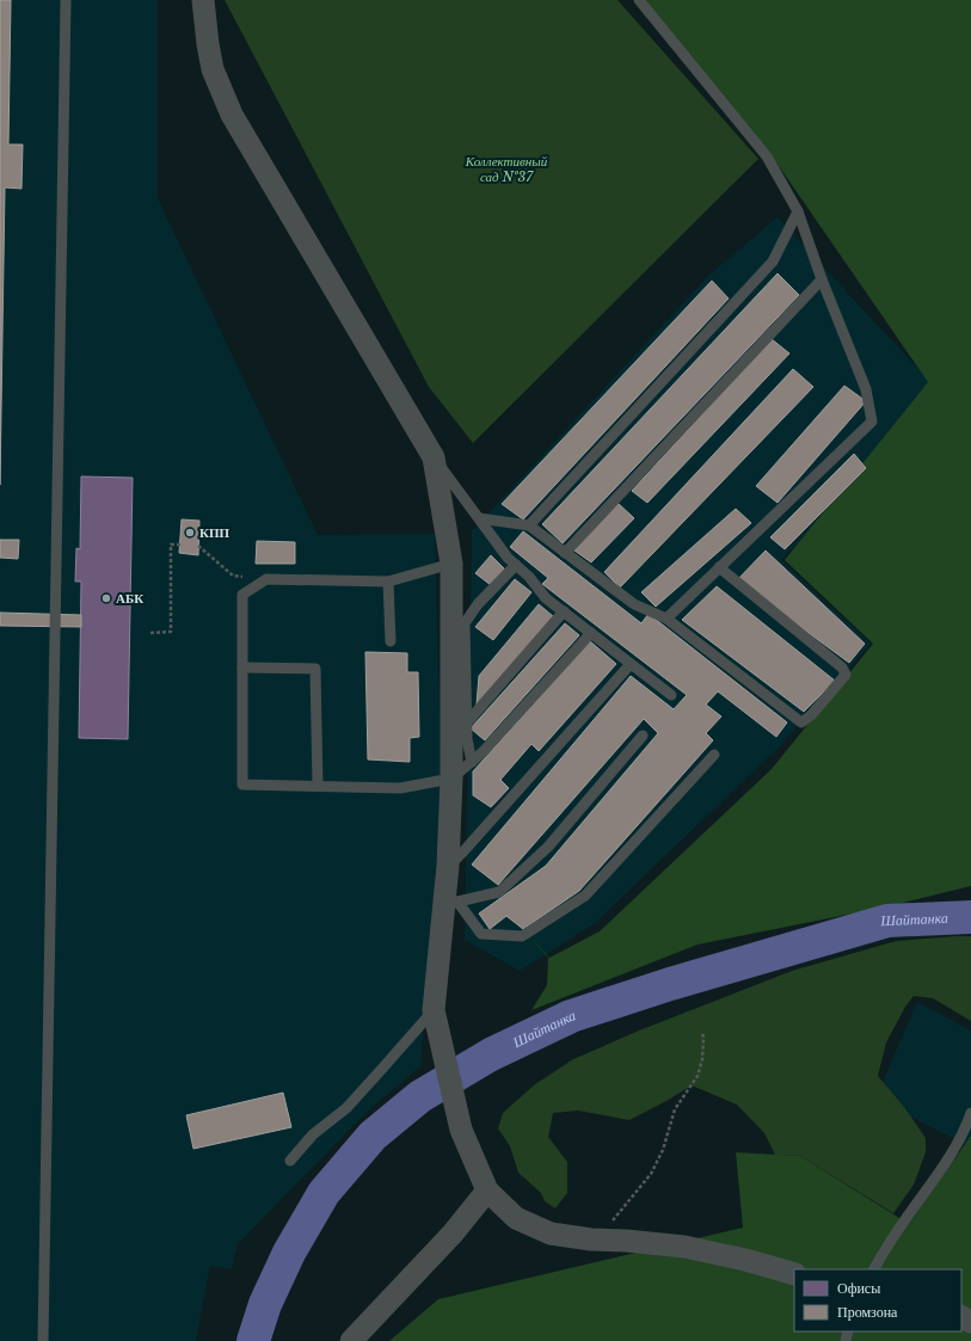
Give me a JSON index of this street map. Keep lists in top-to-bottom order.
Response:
{
  "water": ["Шайтанка"],
  "parks": ["Коллективный сад №37"],
  "places": ["КПП", "АБК"],
  "legend": ["Офисы", "Промзона"]
}
